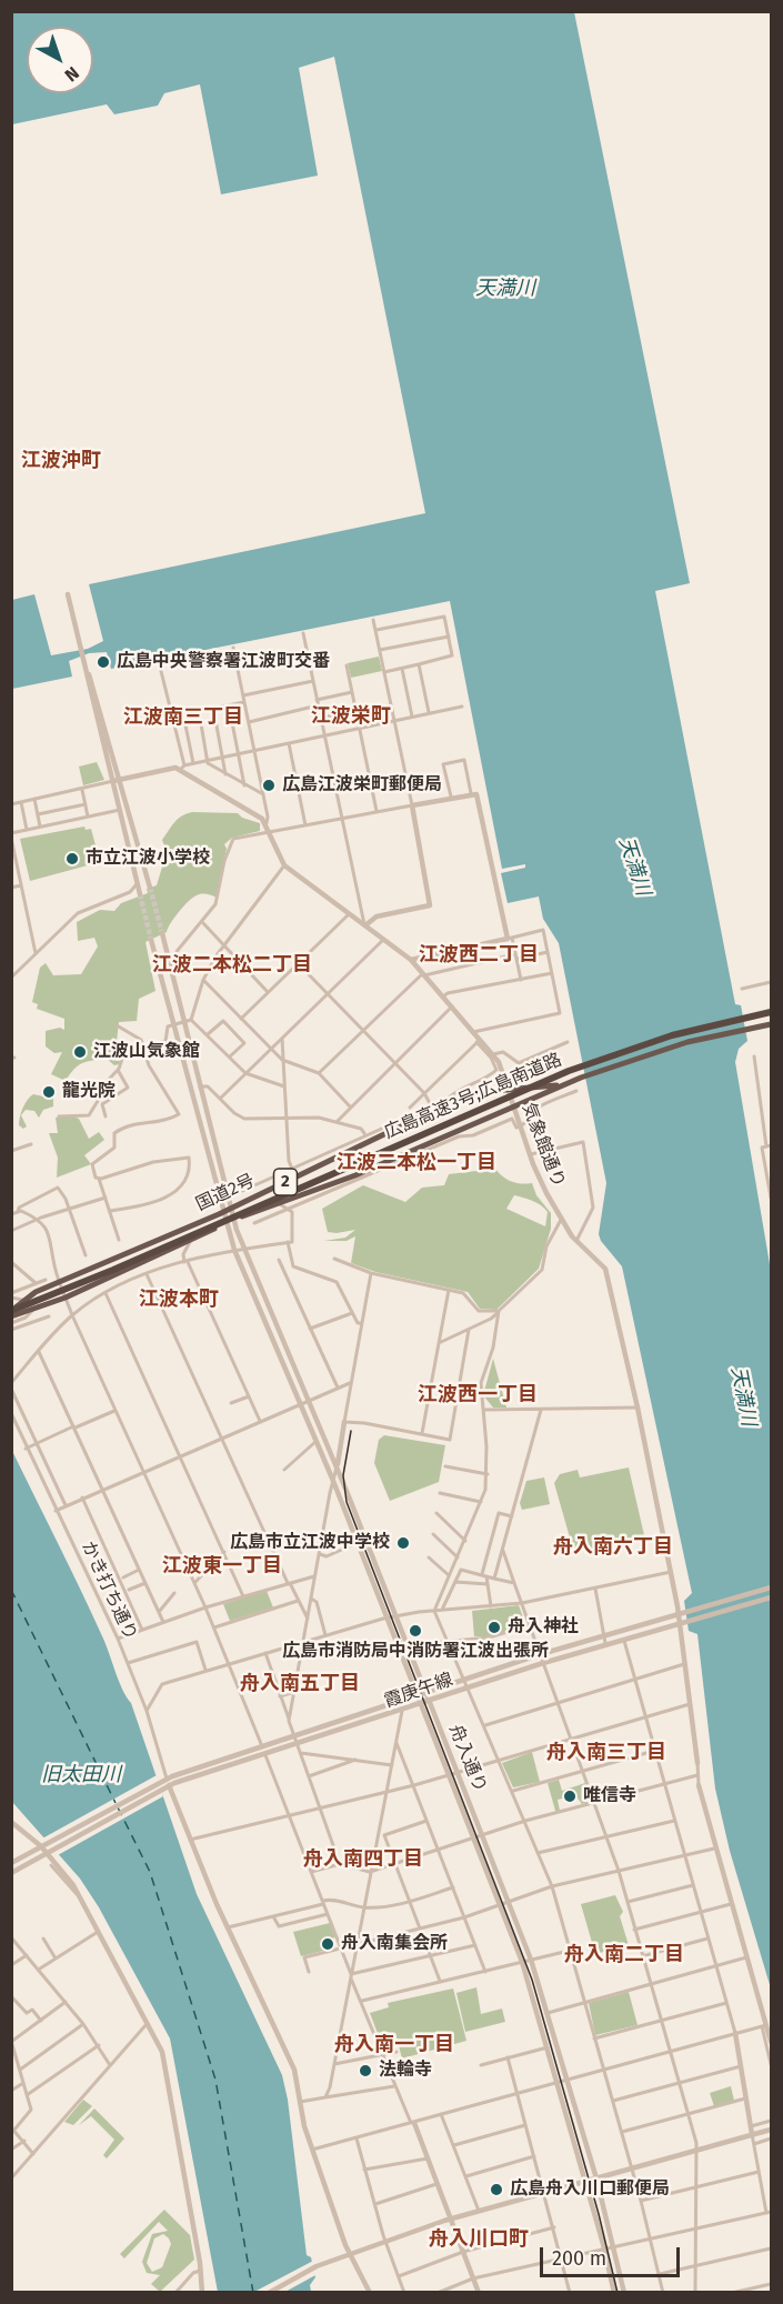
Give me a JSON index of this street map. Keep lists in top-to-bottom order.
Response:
{
  "streets": {
    "highway": ["広島高速3号;広島南道路", "2", "国道2号"],
    "street": [
      "気象館通り",
      "かき打ち通り",
      "霞庚午線",
      "舟入通り"
    ]
  },
  "crossings": [
    ["広島高速3号;広島南道路", "国道2号"],
    ["気象館通り", "国道2号"],
    ["気象館通り", "霞庚午線"],
    ["国道2号", "舟入通り"],
    ["かき打ち通り", "霞庚午線"],
    ["霞庚午線", "舟入通り"]
  ],
  "districts": [
    "江波沖町",
    "江波栄町",
    "江波南三丁目",
    "江波西二丁目",
    "江波二本松二丁目",
    "江波二本松一丁目",
    "江波本町",
    "江波西一丁目",
    "舟入南六丁目",
    "江波東一丁目",
    "舟入南五丁目",
    "舟入南三丁目",
    "舟入南四丁目",
    "舟入南二丁目",
    "舟入南一丁目",
    "舟入川口町"
  ],
  "water": ["天満川", "旧太田川"],
  "places": [
    "広島中央警察署江波町交番",
    "広島江波栄町郵便局",
    "市立江波小学校",
    "江波山気象館",
    "龍光院",
    "広島市立江波中学校",
    "舟入神社",
    "広島市消防局中消防署江波出張所",
    "唯信寺",
    "舟入南集会所",
    "法輪寺",
    "広島舟入川口郵便局"
  ],
  "scale_bar": "200 m",
  "north": "bottom right"
}
